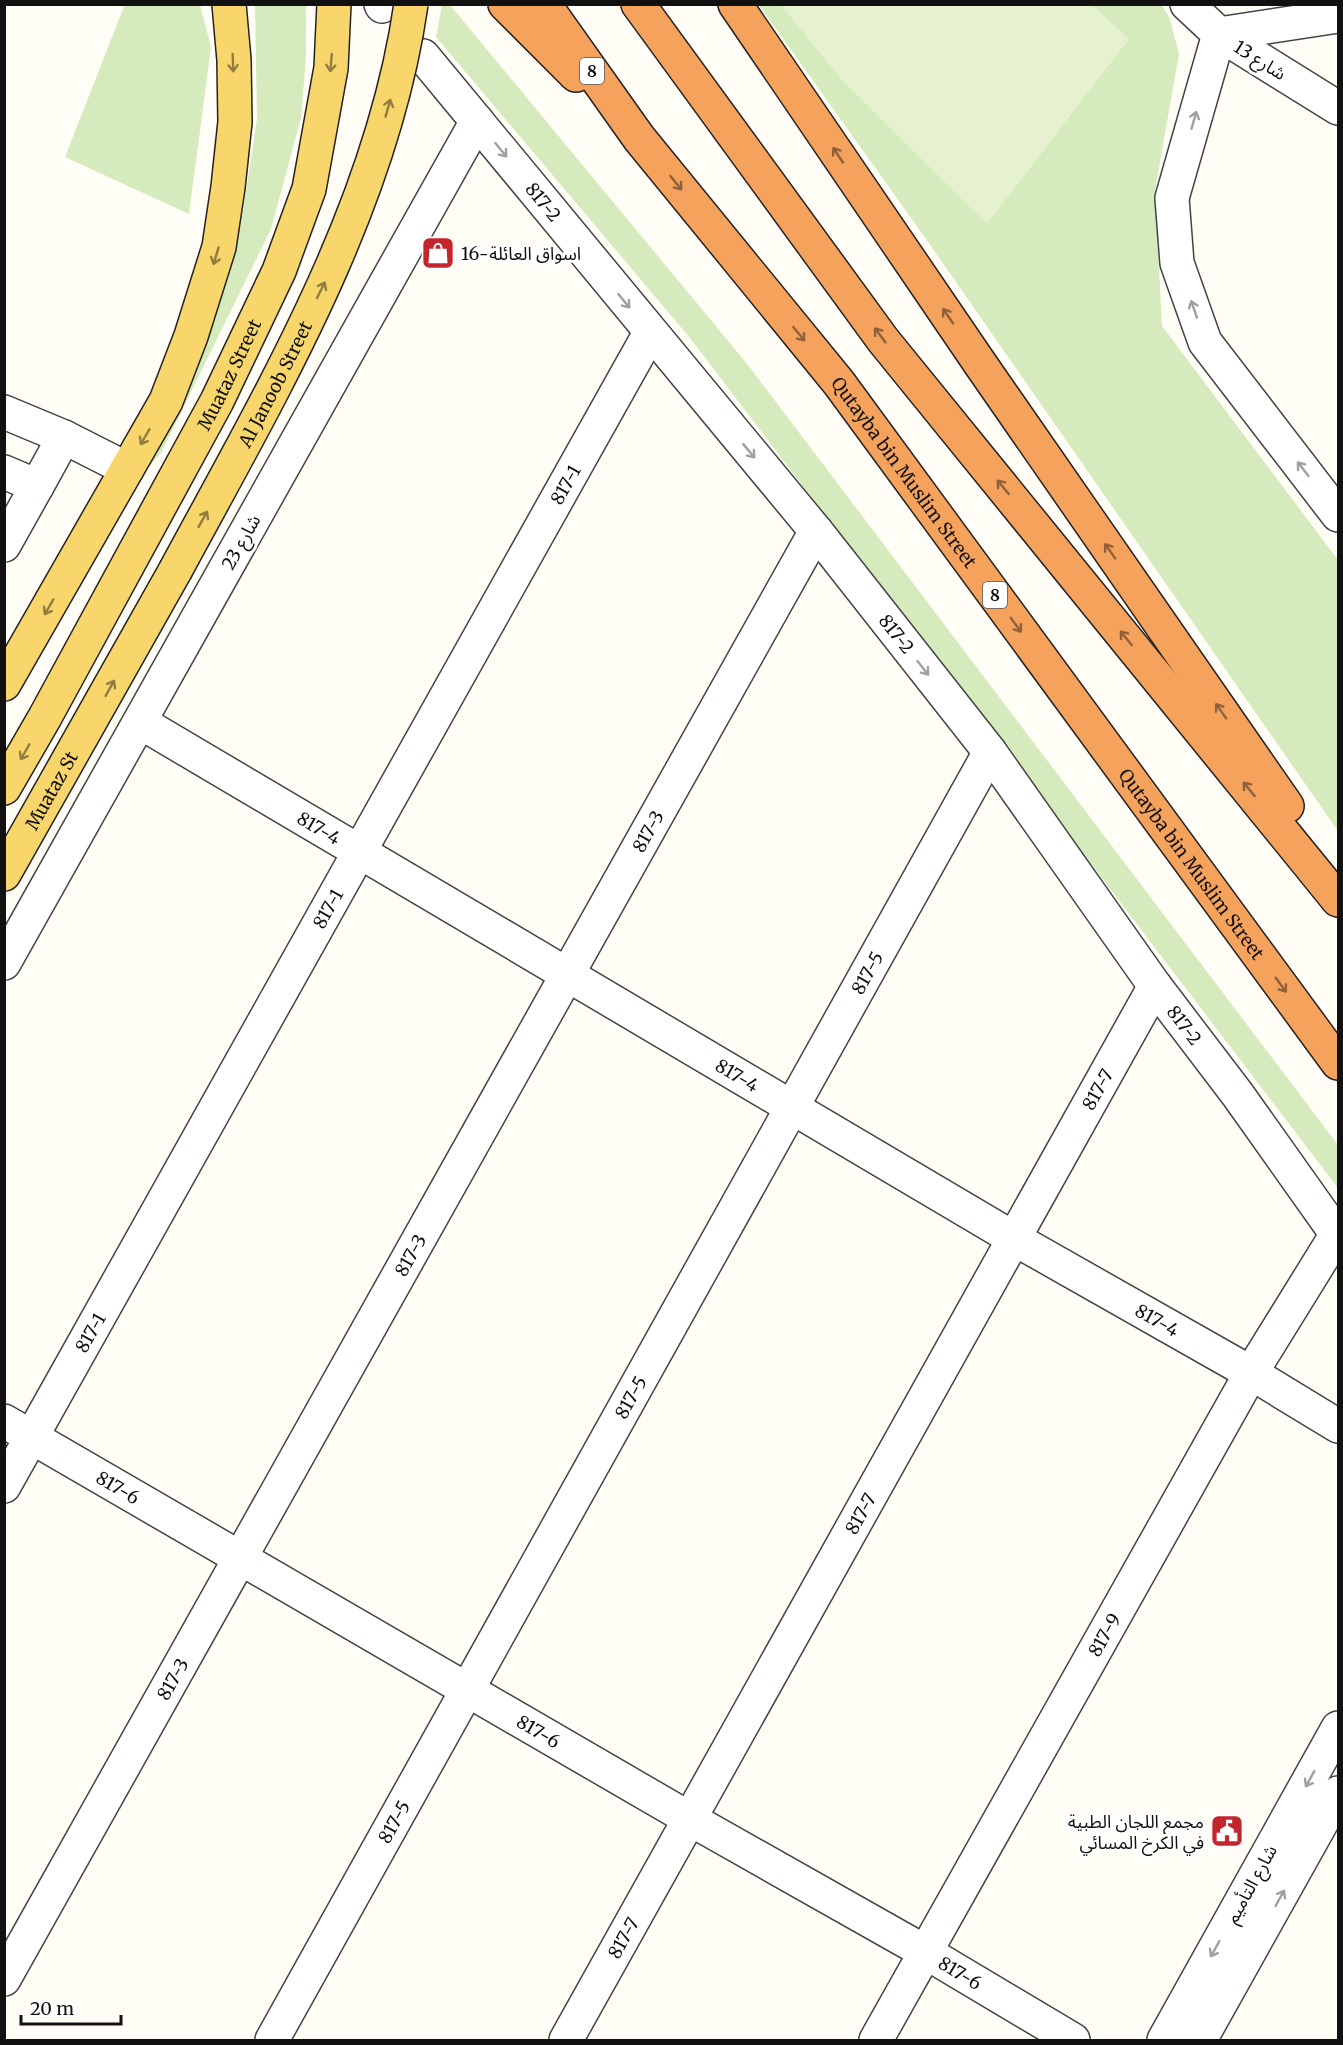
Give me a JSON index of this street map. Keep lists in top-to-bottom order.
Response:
{
  "streets": {
    "highway": ["8", "Qutayba bin Muslim Street"],
    "main road": ["Muataz Street", "Al Janoob Street", "Muataz St"],
    "street": [
      "شارع 13",
      "817-2",
      "817-1",
      "شارع 23",
      "817-4",
      "817-3",
      "817-5",
      "817-7",
      "817-6",
      "817-9",
      "شارع التأميم"
    ]
  },
  "crossings": [
    ["817-2", "817-1"],
    ["817-2", "شارع 23"],
    ["817-2", "817-3"],
    ["817-2", "817-5"],
    ["817-2", "817-7"],
    ["817-2", "817-9"],
    ["Al Janoob Street", "Muataz St"],
    ["817-1", "817-4"],
    ["817-1", "817-6"],
    ["شارع 23", "817-4"],
    ["817-4", "817-3"],
    ["817-4", "817-5"],
    ["817-4", "817-7"],
    ["817-4", "817-9"],
    ["817-3", "817-6"],
    ["817-5", "817-6"],
    ["817-7", "817-6"],
    ["817-6", "817-9"]
  ],
  "one_way": ["817-2"],
  "places": {
    "shop": ["16-اسواق العائلة"],
    "public building": ["مجمع اللجان الطبية في الكرخ المسائي"]
  },
  "scale_bar": "20 m"
}
